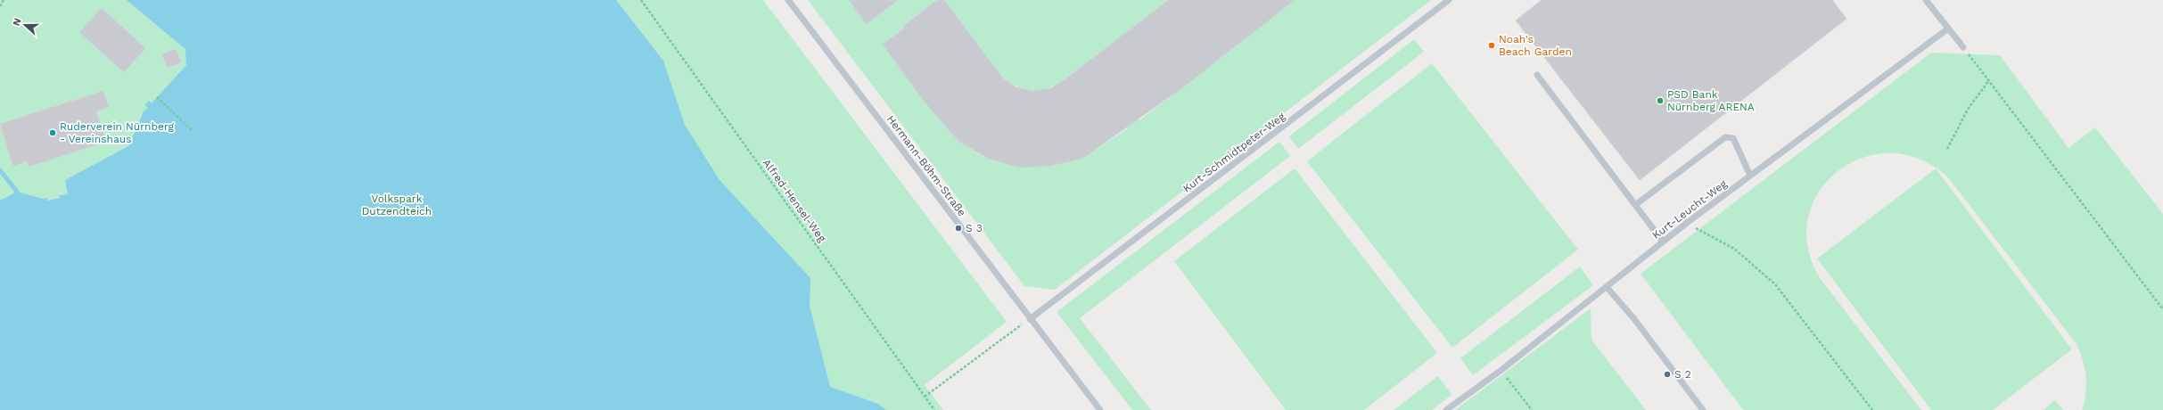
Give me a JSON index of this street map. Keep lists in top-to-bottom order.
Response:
{
  "streets": {
    "lane": ["Kurt-Schmidtpeter-Weg", "Hermann-Böhm-Straße", "Kurt-Leucht-Weg"],
    "path": ["Alfred-Hensel-Weg"]
  },
  "crossings": [
    ["Kurt-Schmidtpeter-Weg", "Hermann-Böhm-Straße"]
  ],
  "parks": ["Volkspark Dutzendteich"],
  "places": [
    "Noah's Beach Garden",
    "PSD Bank Nürnberg ARENA",
    "Ruderverein Nürnberg - Vereinshaus",
    "S 3",
    "S 2"
  ],
  "north": "left"
}
